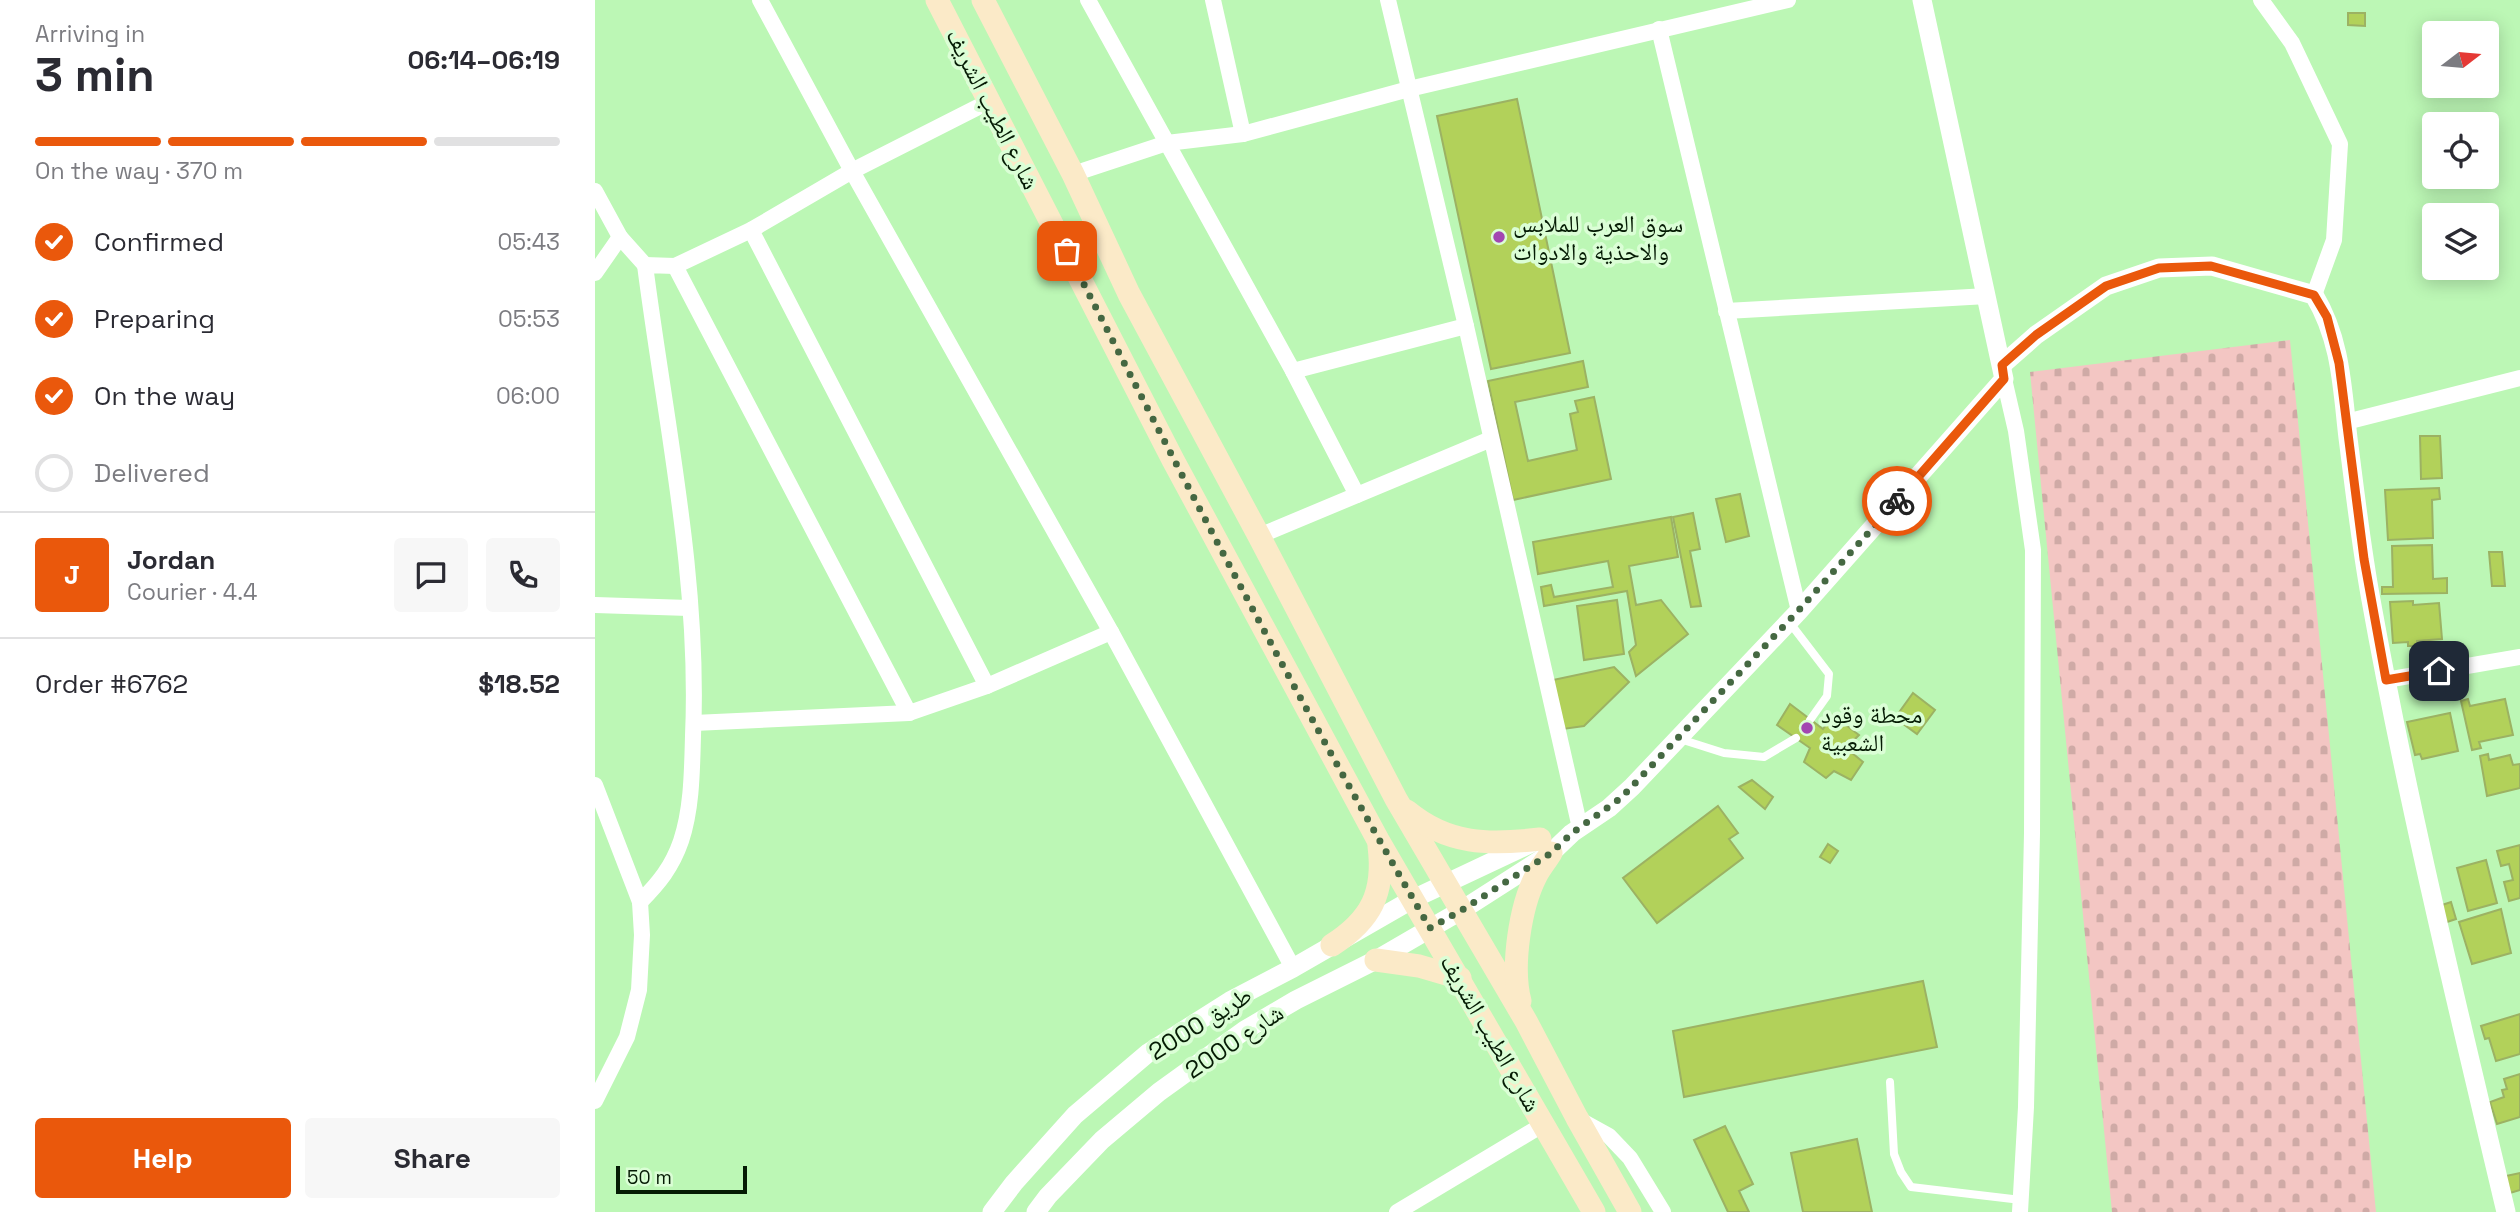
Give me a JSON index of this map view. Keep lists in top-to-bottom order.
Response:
{
  "streets": {
    "main road": ["شارع الطيب الشريف"],
    "street": ["طريق 2000", "شارع 2000"]
  },
  "crossings": [
    ["شارع الطيب الشريف", "طريق 2000"],
    ["شارع الطيب الشريف", "شارع 2000"],
    ["طريق 2000", "شارع 2000"]
  ],
  "places": ["سوق العرب للملابس والاحذية والادوات", "محطة وقود الشعبية"],
  "scale_bar": "50 m",
  "north": "right",
  "page": {
    "heading": ["3 min", "Arriving in", "06:14–06:19"],
    "panel": [
      "Jordan",
      "Courier · 4.4",
      "Order #6762",
      "$18.52"
    ],
    "bar": "On the way · 370 m",
    "list": [
      ["Confirmed", "05:43"],
      ["Preparing", "05:53"],
      ["On the way", "06:00"],
      "Delivered"
    ],
    "round": "J",
    "buttons": ["Help", "Share"],
    "scale": "50 m"
  }
}
